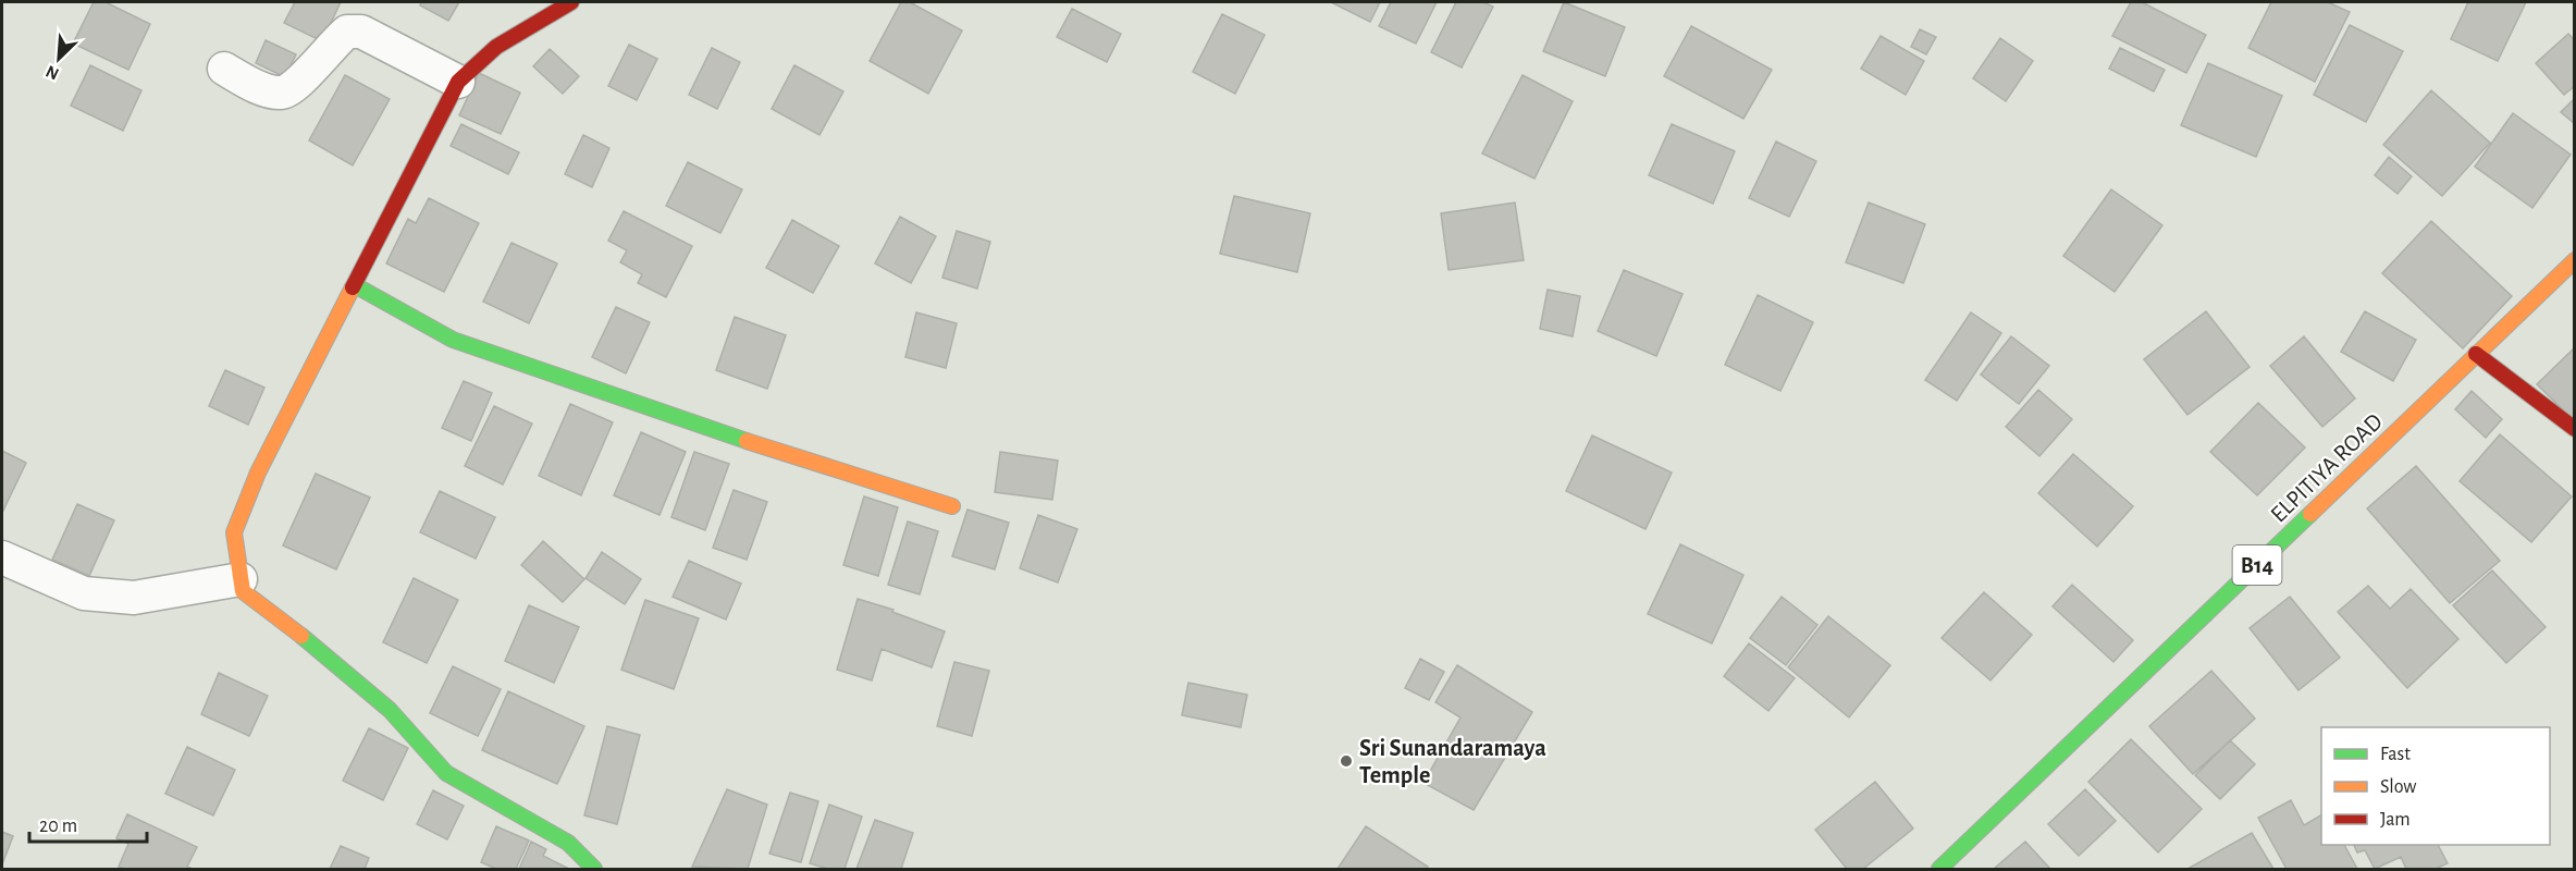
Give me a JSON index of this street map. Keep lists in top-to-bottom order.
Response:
{
  "streets": {
    "street": ["ELPITIYA ROAD", "B14"]
  },
  "places": ["Sri Sunandaramaya Temple"],
  "legend": ["Fast", "Slow", "Jam"],
  "scale_bar": "20 m",
  "north": "bottom left"
}
